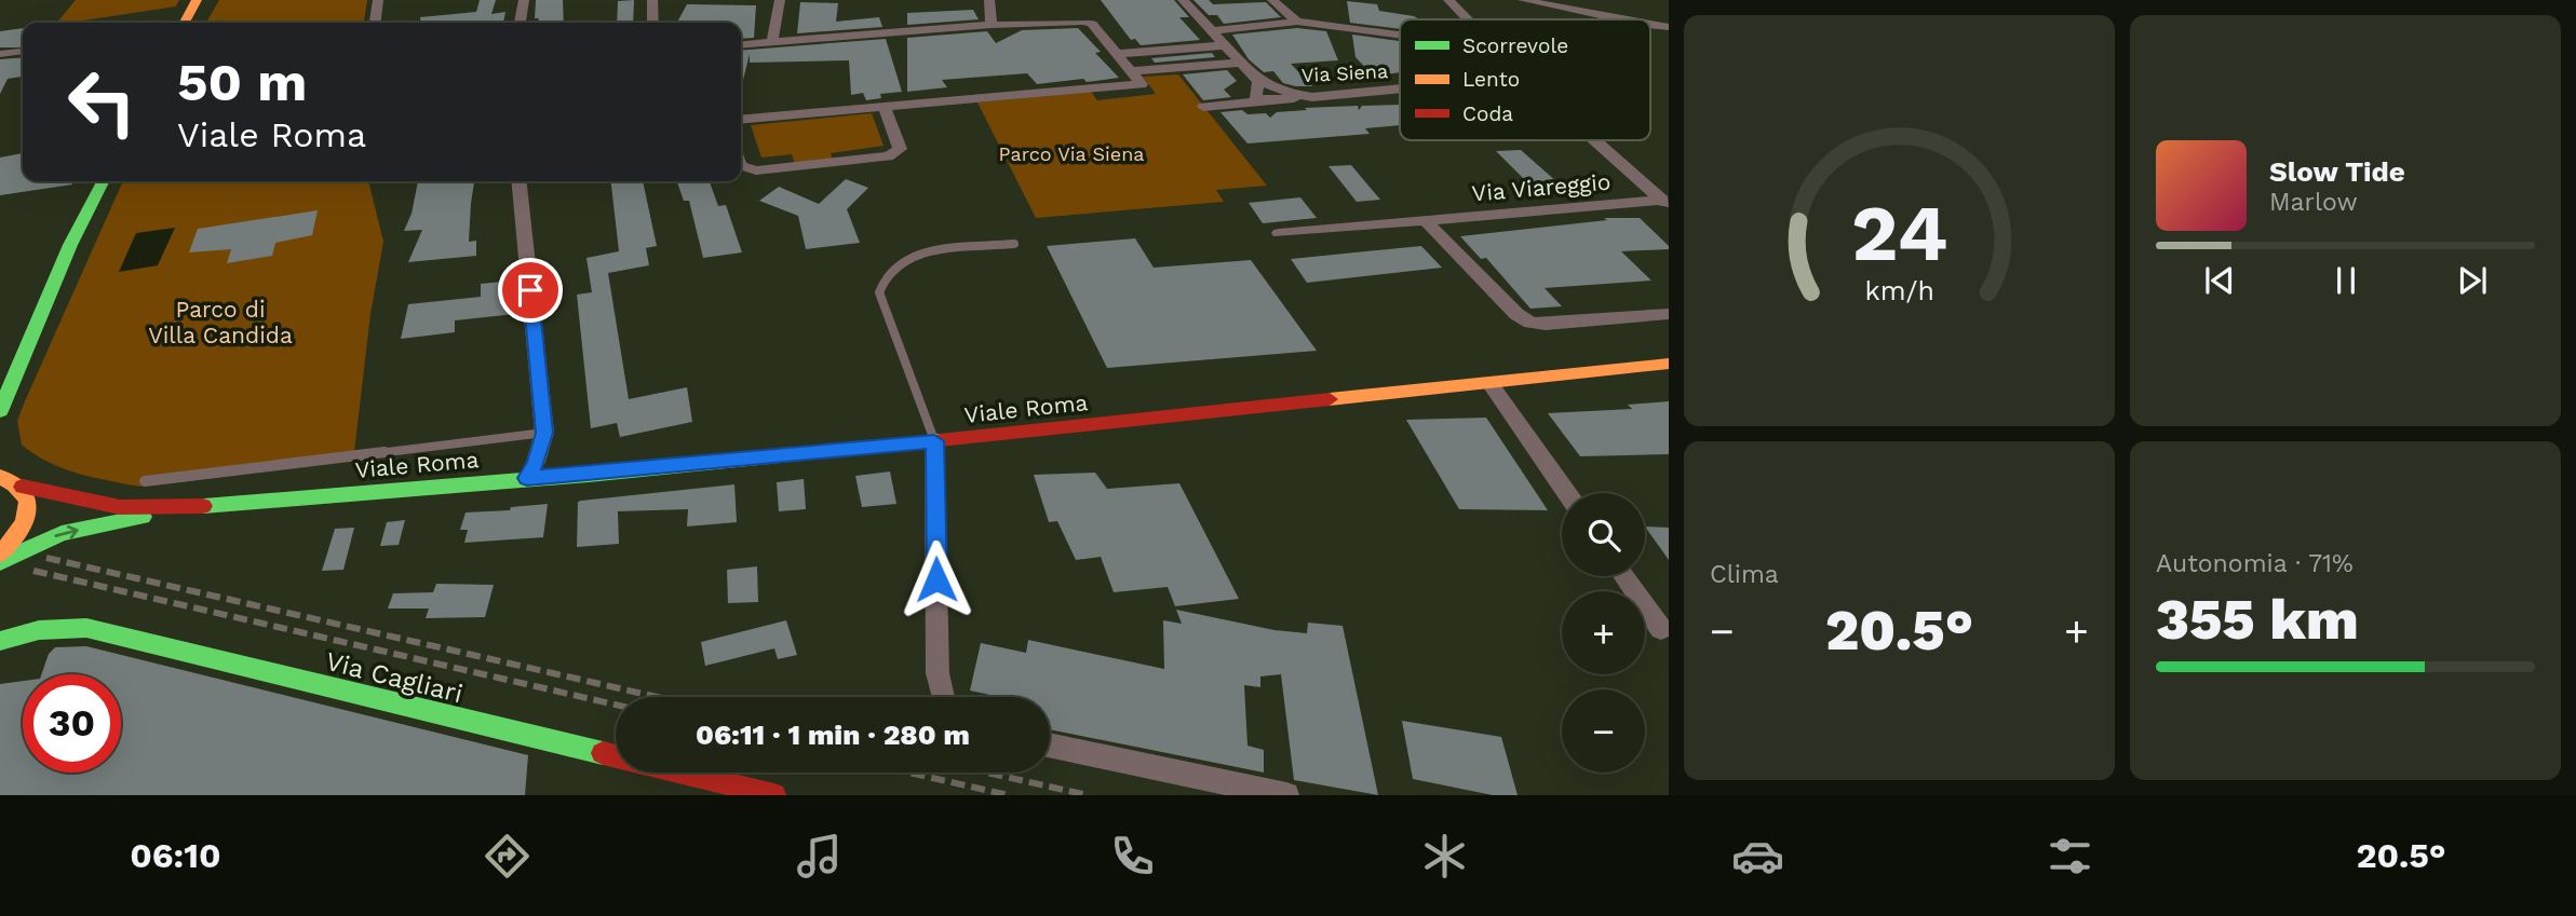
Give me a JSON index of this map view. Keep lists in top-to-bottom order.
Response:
{
  "streets": {
    "main road": ["Viale Roma", "Via Cagliari"],
    "street": ["Via Siena", "Via Viareggio"]
  },
  "parks": ["Parco Via Siena", "Parco di Villa Candida"],
  "legend": ["Scorrevole", "Lento", "Coda"],
  "page": {
    "turn": ["50 m", "Viale Roma"],
    "song": ["Slow Tide", "Marlow"],
    "tile": [
      "Clima",
      ["Autonomia · 71%", "355 km"]
    ],
    "map_buttons": ["+", "−"],
    "heat": ["−", "20.5°", "+"],
    "limit": "30",
    "trip": "06:11 · 1 min · 280 m",
    "tabs": ["06:10", "20.5°"],
    "gauge": ["24", "km/h"]
  }
}
